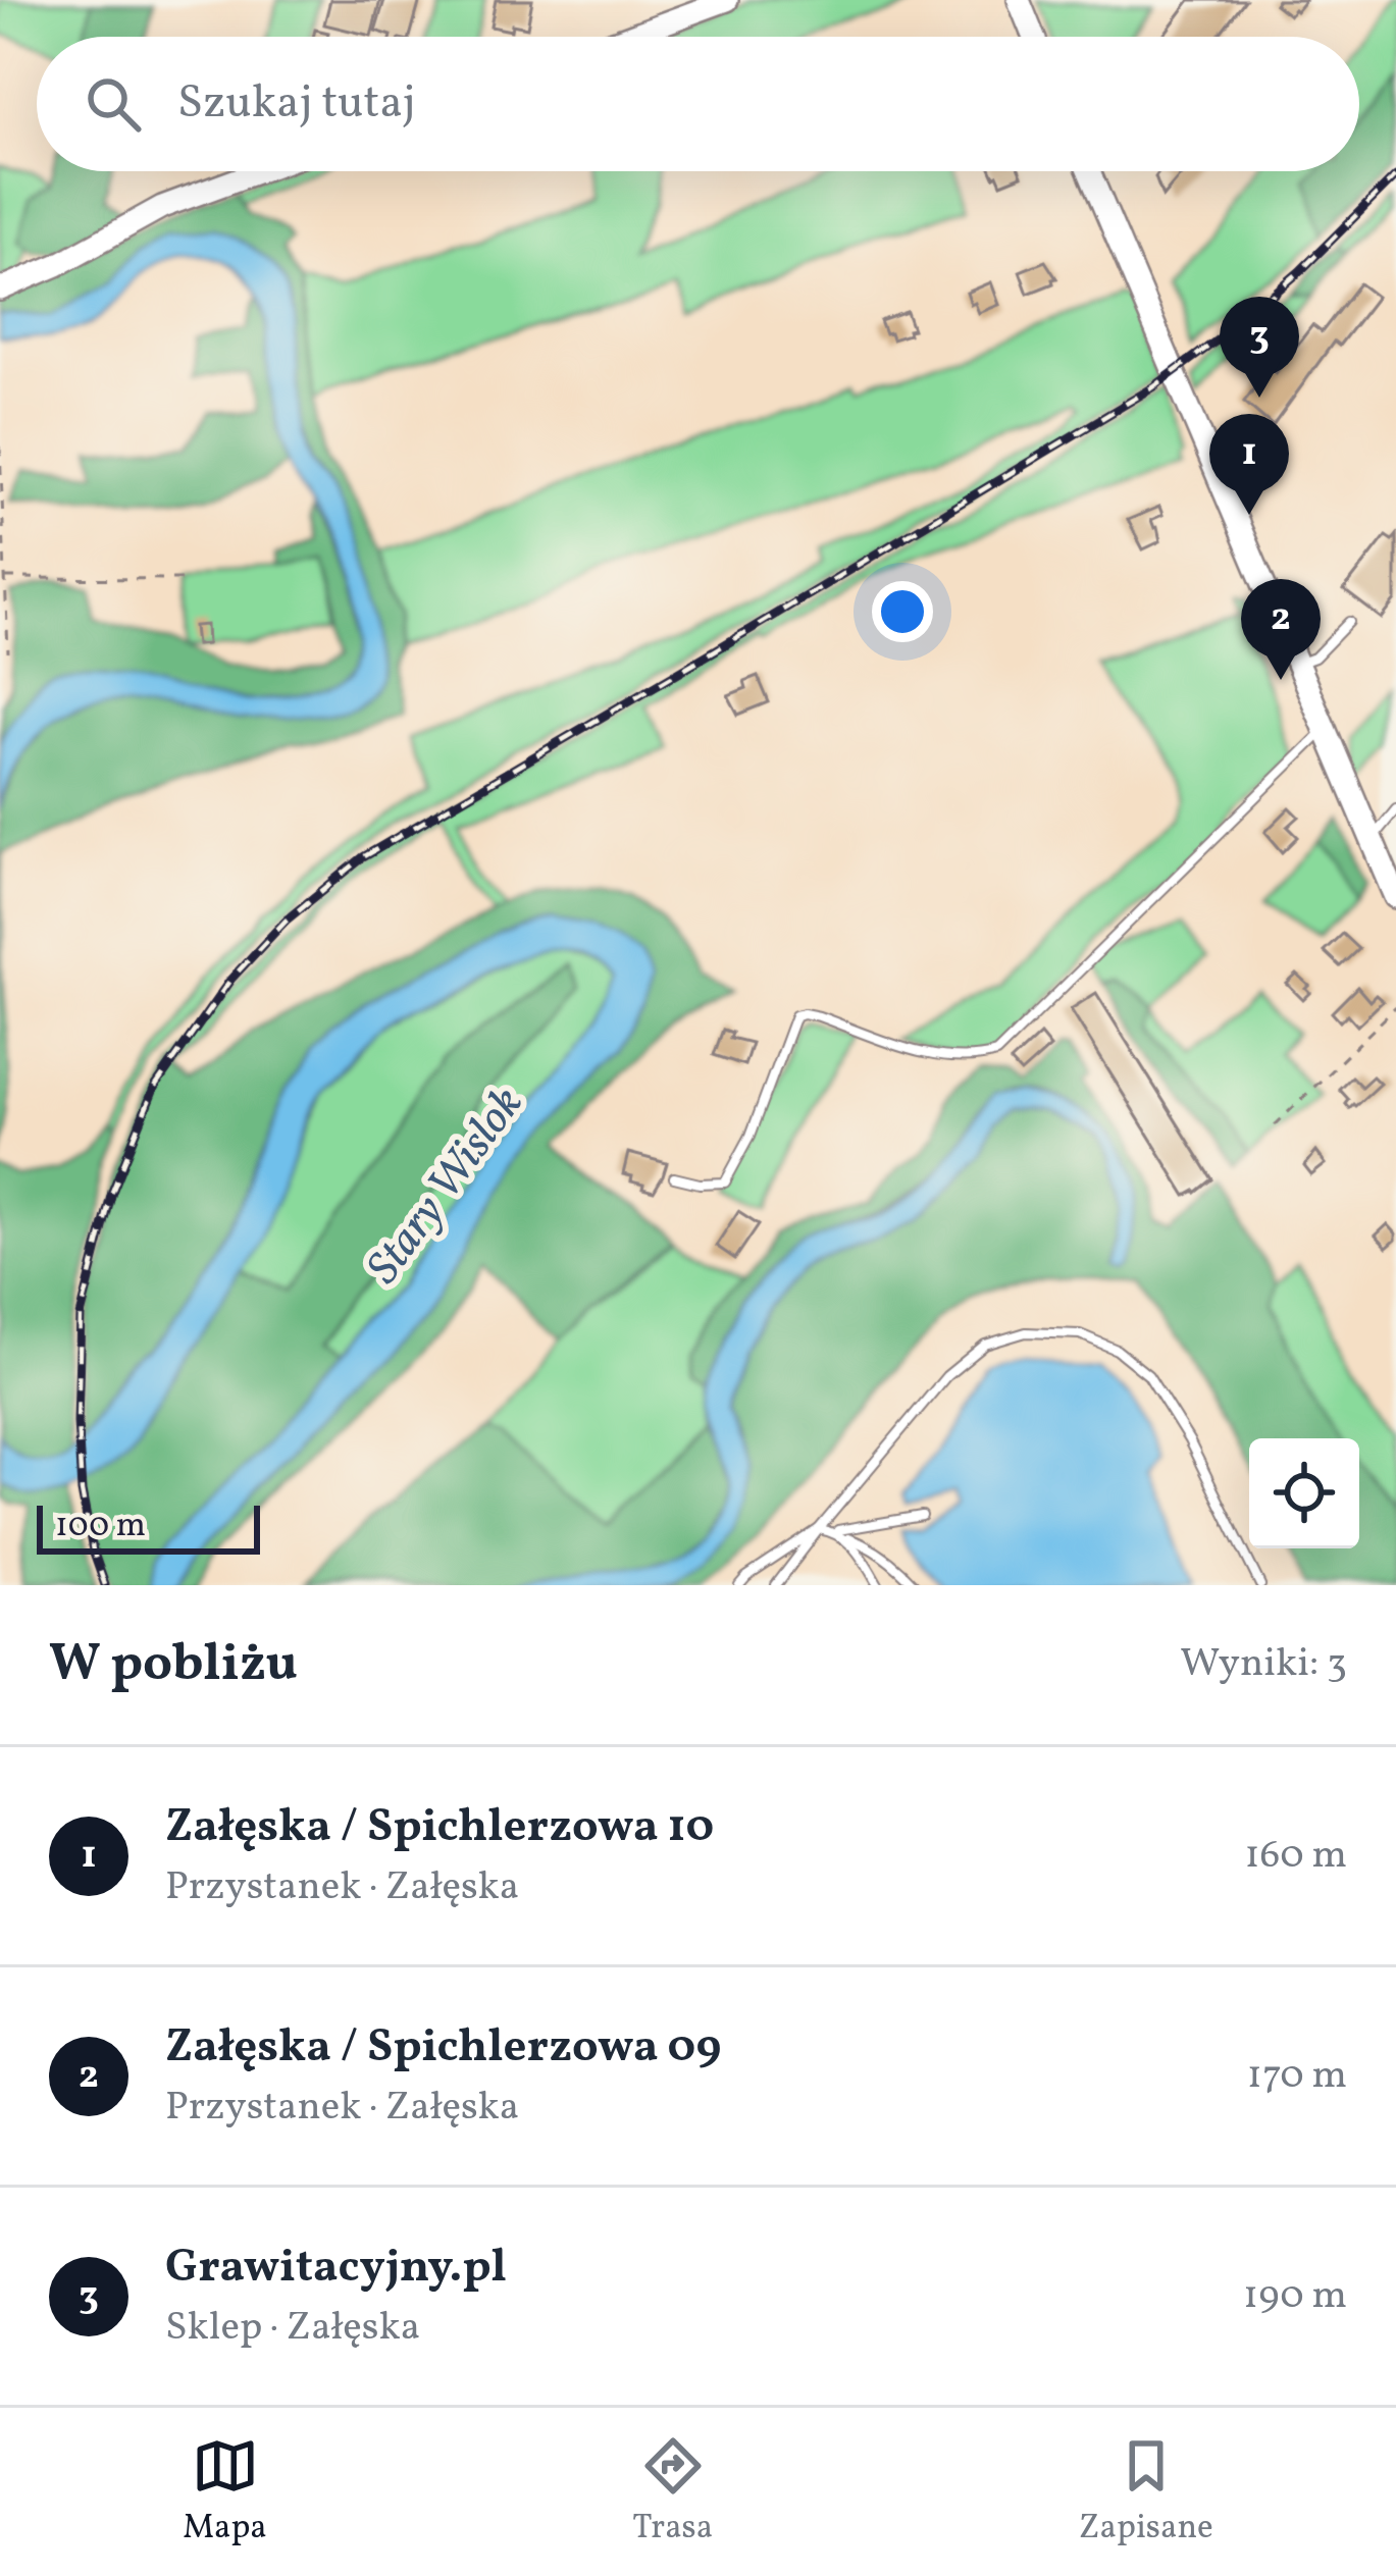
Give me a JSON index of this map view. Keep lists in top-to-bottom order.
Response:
{
  "water": ["Stary Wislok"],
  "scale_bar": "100 m",
  "page": {
    "search": "Szukaj tutaj",
    "pins": ["3", "1", "2"],
    "scale": "100 m",
    "heading": ["W pobliżu", "Wyniki: 3"],
    "list": [
      {
        "mark": "1",
        "name": "Załęska / Spichlerzowa 10",
        "note": "Przystanek · Załęska",
        "value": "160 m"
      },
      {
        "mark": "2",
        "name": "Załęska / Spichlerzowa 09",
        "note": "Przystanek · Załęska",
        "value": "170 m"
      },
      {
        "mark": "3",
        "name": "Grawitacyjny.pl",
        "note": "Sklep · Załęska",
        "value": "190 m"
      }
    ],
    "nav": ["Mapa", "Trasa", "Zapisane"]
  }
}
